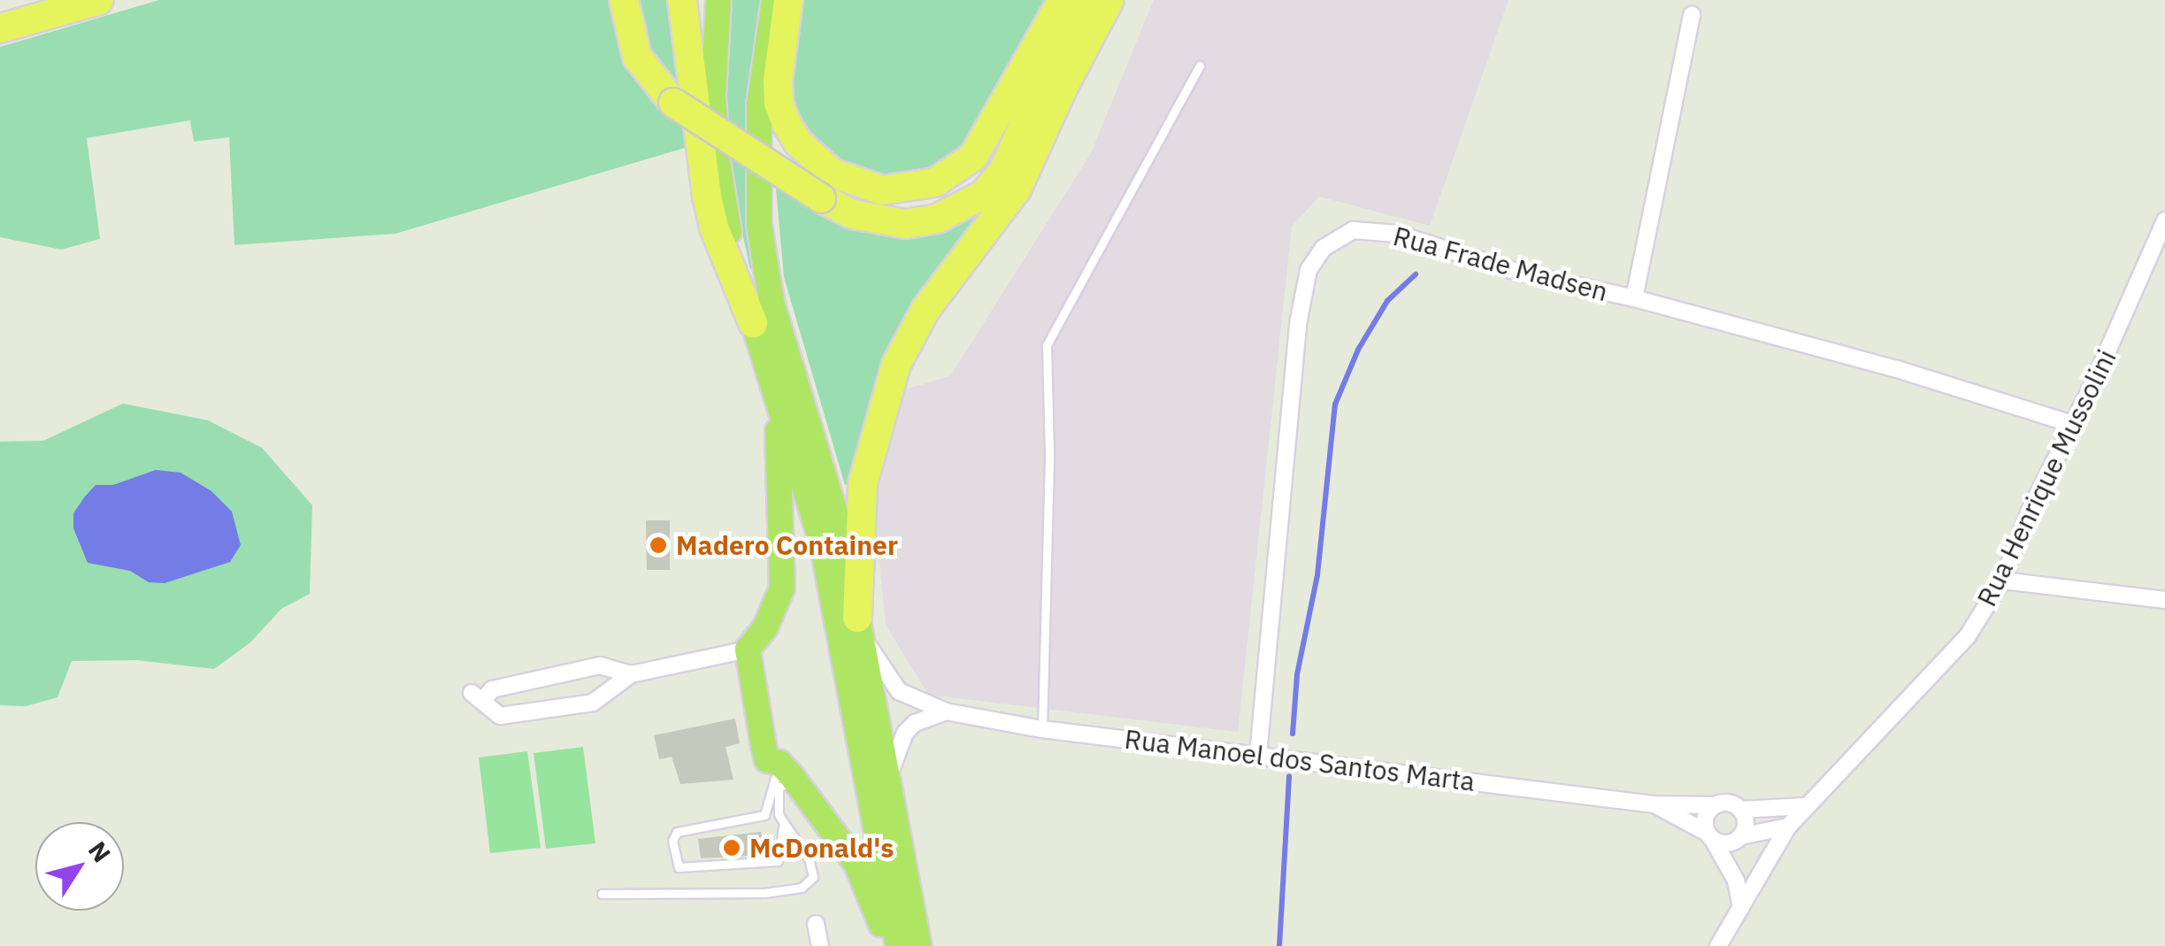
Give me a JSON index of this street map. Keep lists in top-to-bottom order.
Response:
{
  "streets": {
    "street": ["Rua Frade Madsen", "Rua Henrique Mussolini", "Rua Manoel dos Santos Marta"]
  },
  "crossings": [
    ["Rua Frade Madsen", "Rua Henrique Mussolini"],
    ["Rua Frade Madsen", "Rua Manoel dos Santos Marta"]
  ],
  "places": ["Madero Container", "McDonald's"],
  "north": "top right"
}
